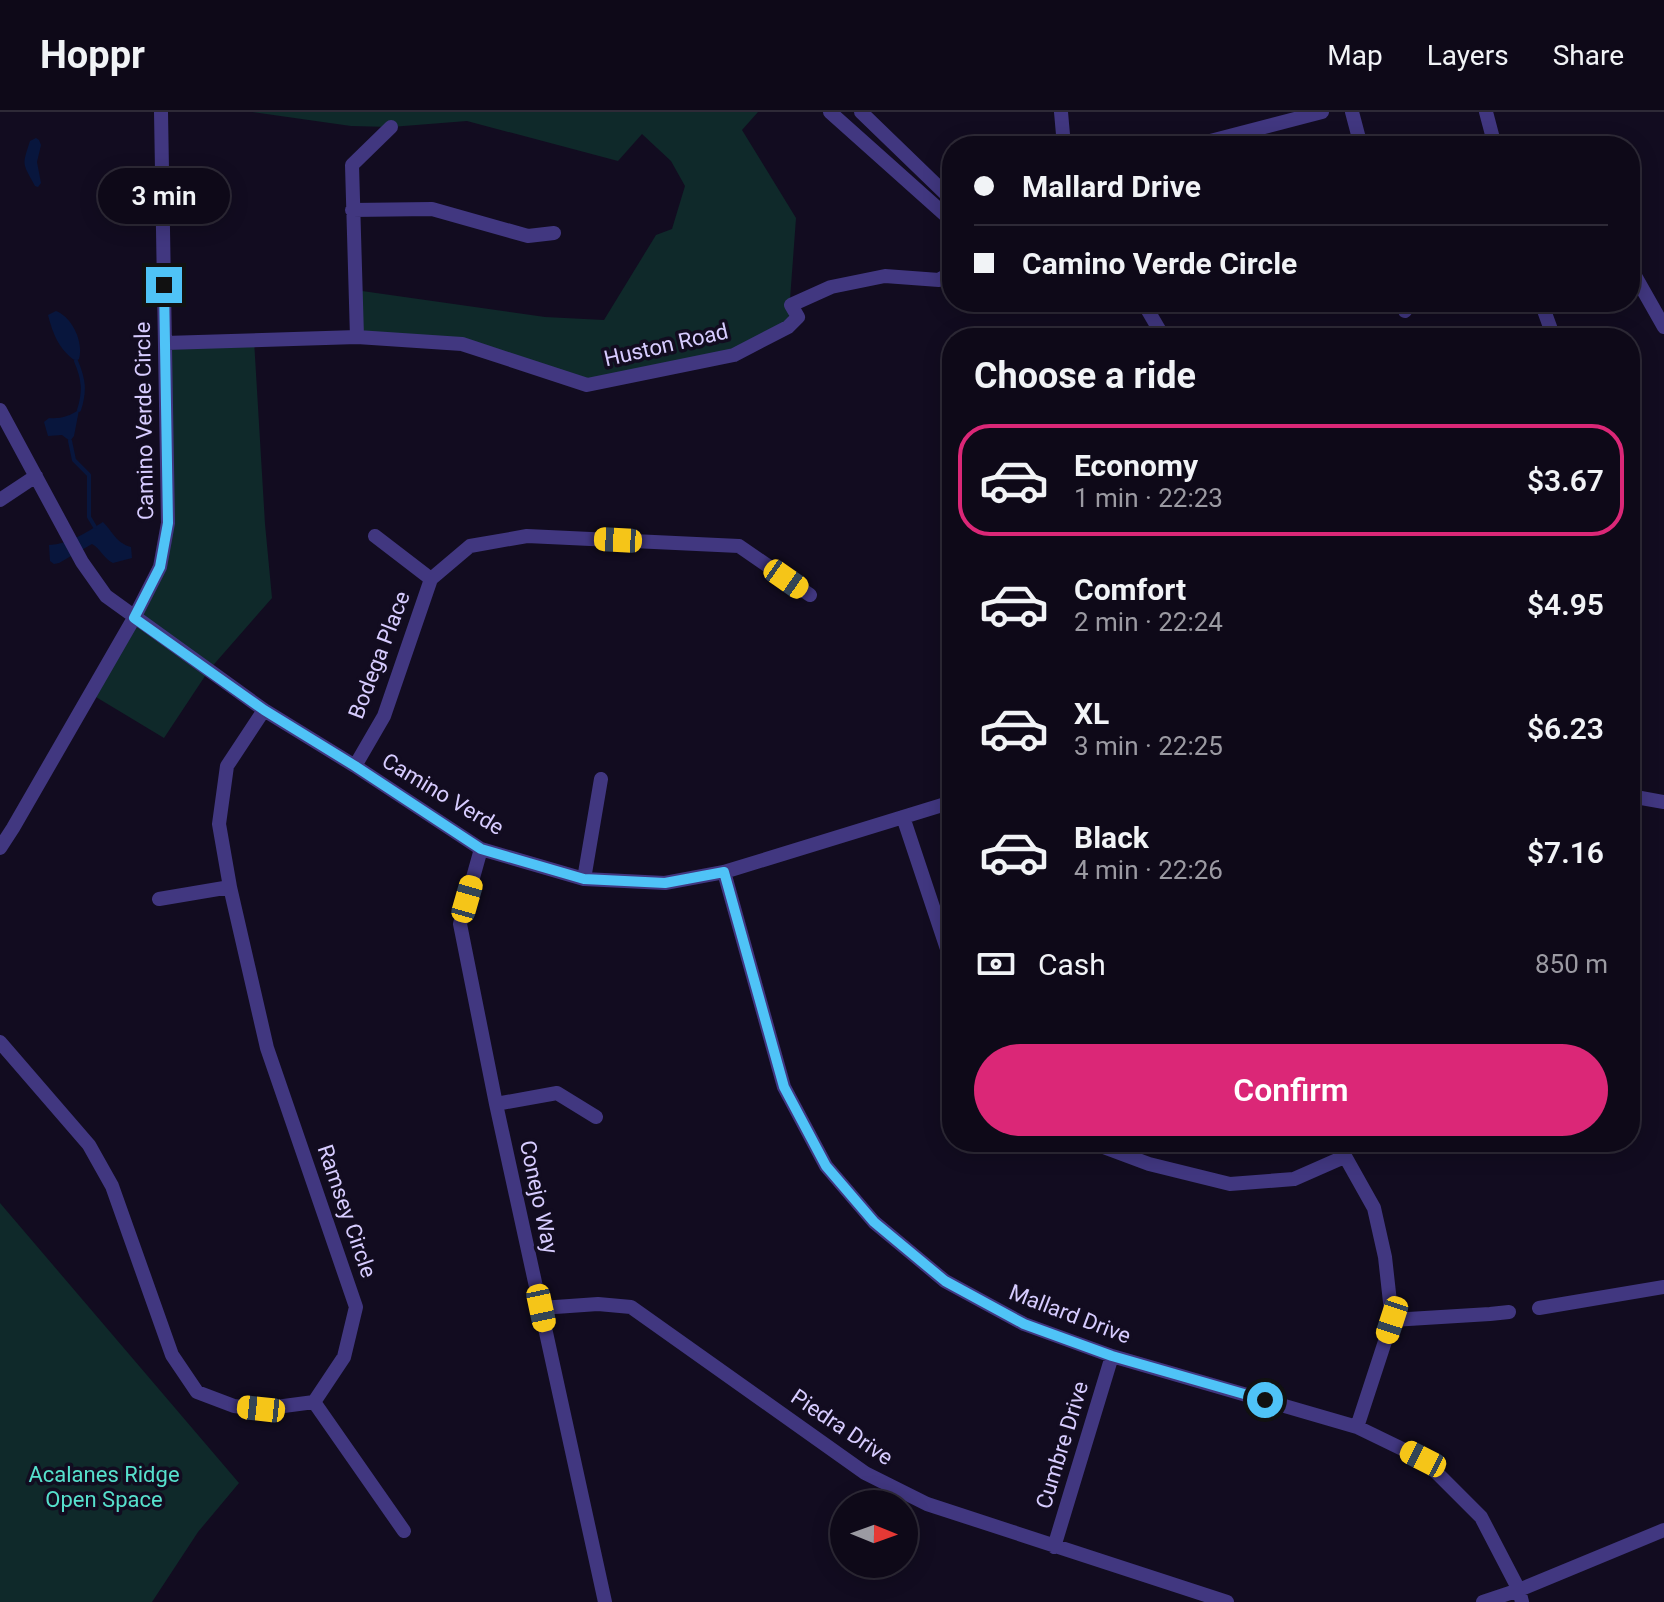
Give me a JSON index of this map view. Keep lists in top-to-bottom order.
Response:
{
  "streets": {
    "street": [
      "Huston Road",
      "Camino Verde Circle",
      "Bodega Place",
      "Camino Verde",
      "Conejo Way",
      "Ramsey Circle",
      "Mallard Drive",
      "Piedra Drive",
      "Cumbre Drive"
    ]
  },
  "crossings": [
    ["Huston Road", "Camino Verde Circle"],
    ["Camino Verde Circle", "Camino Verde"],
    ["Bodega Place", "Camino Verde"],
    ["Camino Verde", "Conejo Way"],
    ["Camino Verde", "Ramsey Circle"],
    ["Camino Verde", "Mallard Drive"],
    ["Conejo Way", "Piedra Drive"],
    ["Mallard Drive", "Cumbre Drive"],
    ["Piedra Drive", "Cumbre Drive"]
  ],
  "parks": ["Acalanes Ridge Open Space"],
  "north": "right",
  "page": {
    "header": "Hoppr",
    "nav": ["Map", "Layers", "Share"],
    "banner": ["Mallard Drive", "Camino Verde Circle"],
    "bubble": "3 min",
    "heading": "Choose a ride",
    "list": [
      {
        "name": "Economy",
        "note": "1 min · 22:23",
        "value": "$3.67"
      },
      {
        "name": "Comfort",
        "note": "2 min · 22:24",
        "value": "$4.95"
      },
      {
        "name": "XL",
        "note": "3 min · 22:25",
        "value": "$6.23"
      },
      {
        "name": "Black",
        "note": "4 min · 22:26",
        "value": "$7.16"
      }
    ],
    "pay": ["Cash", "850 m"],
    "buttons": "Confirm"
  }
}
